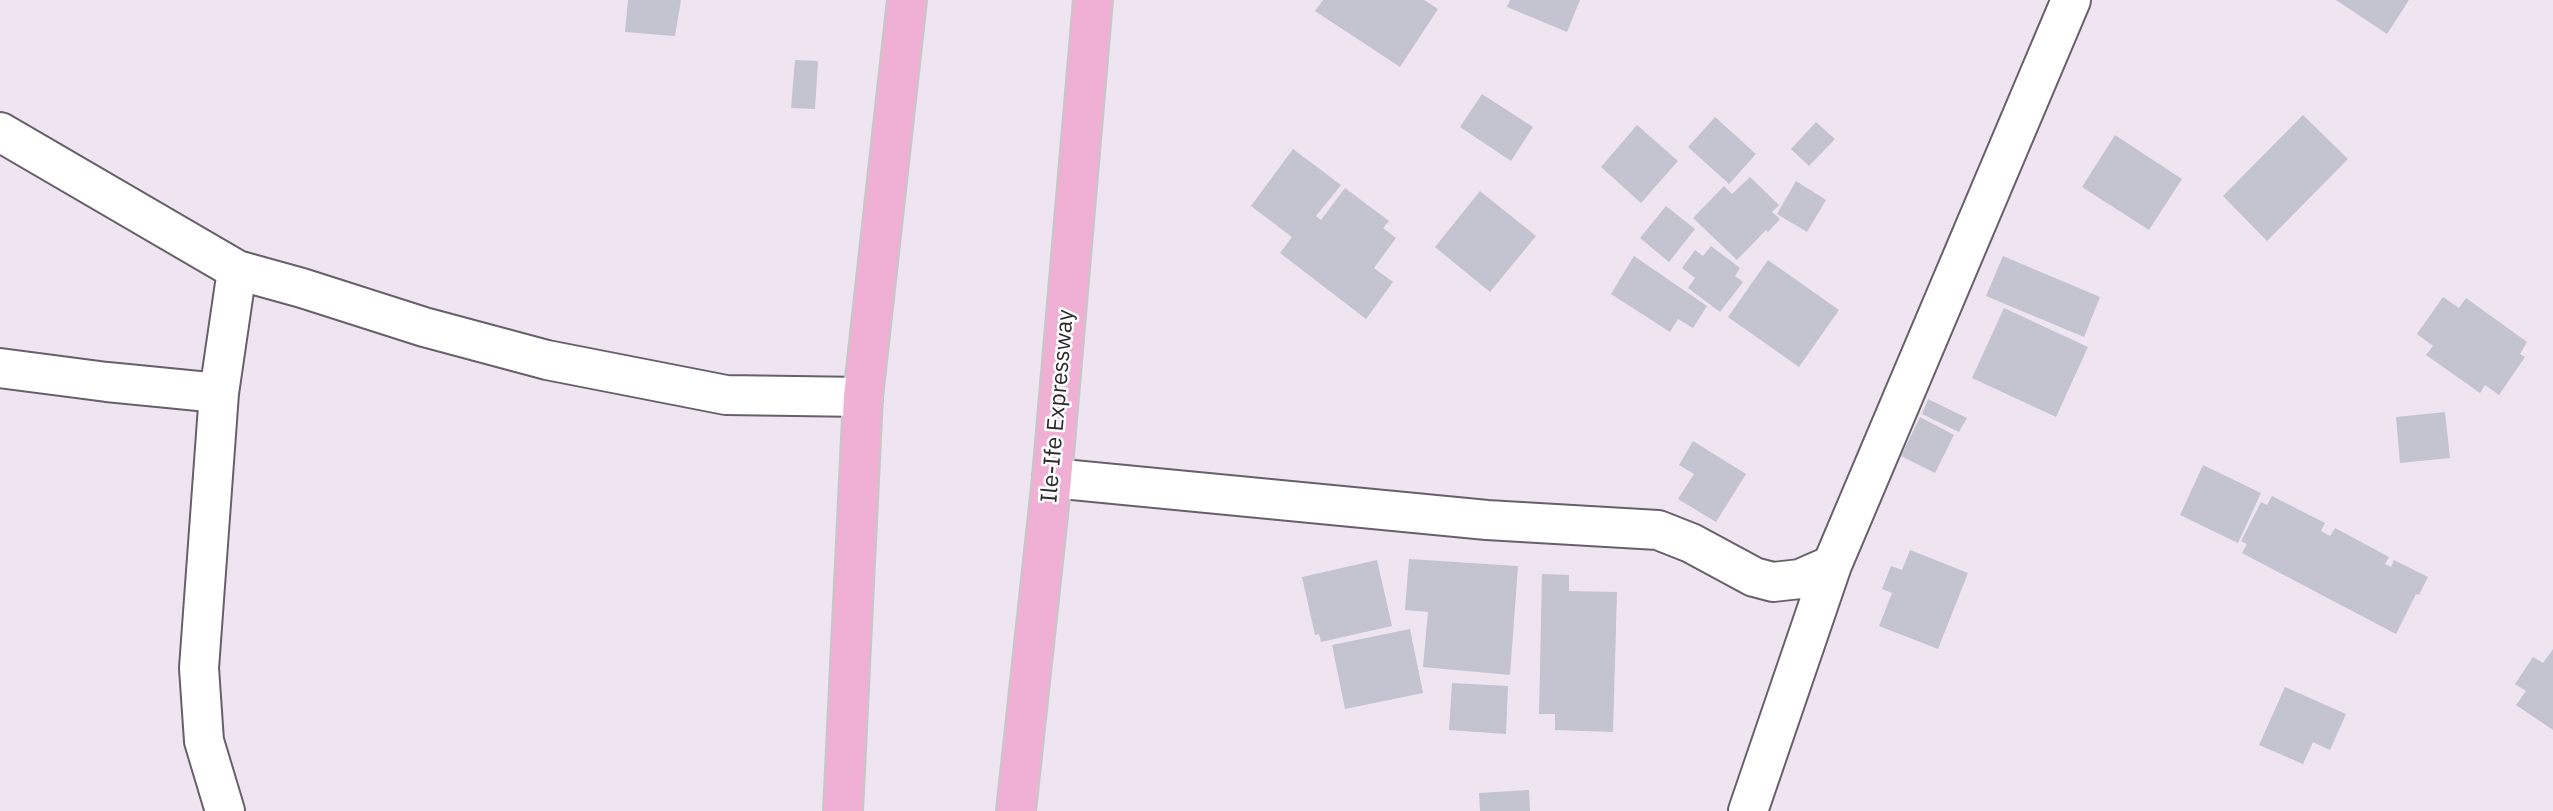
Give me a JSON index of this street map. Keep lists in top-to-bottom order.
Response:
{
  "streets": {
    "main road": ["Ile-Ife Expressway"]
  }
}
